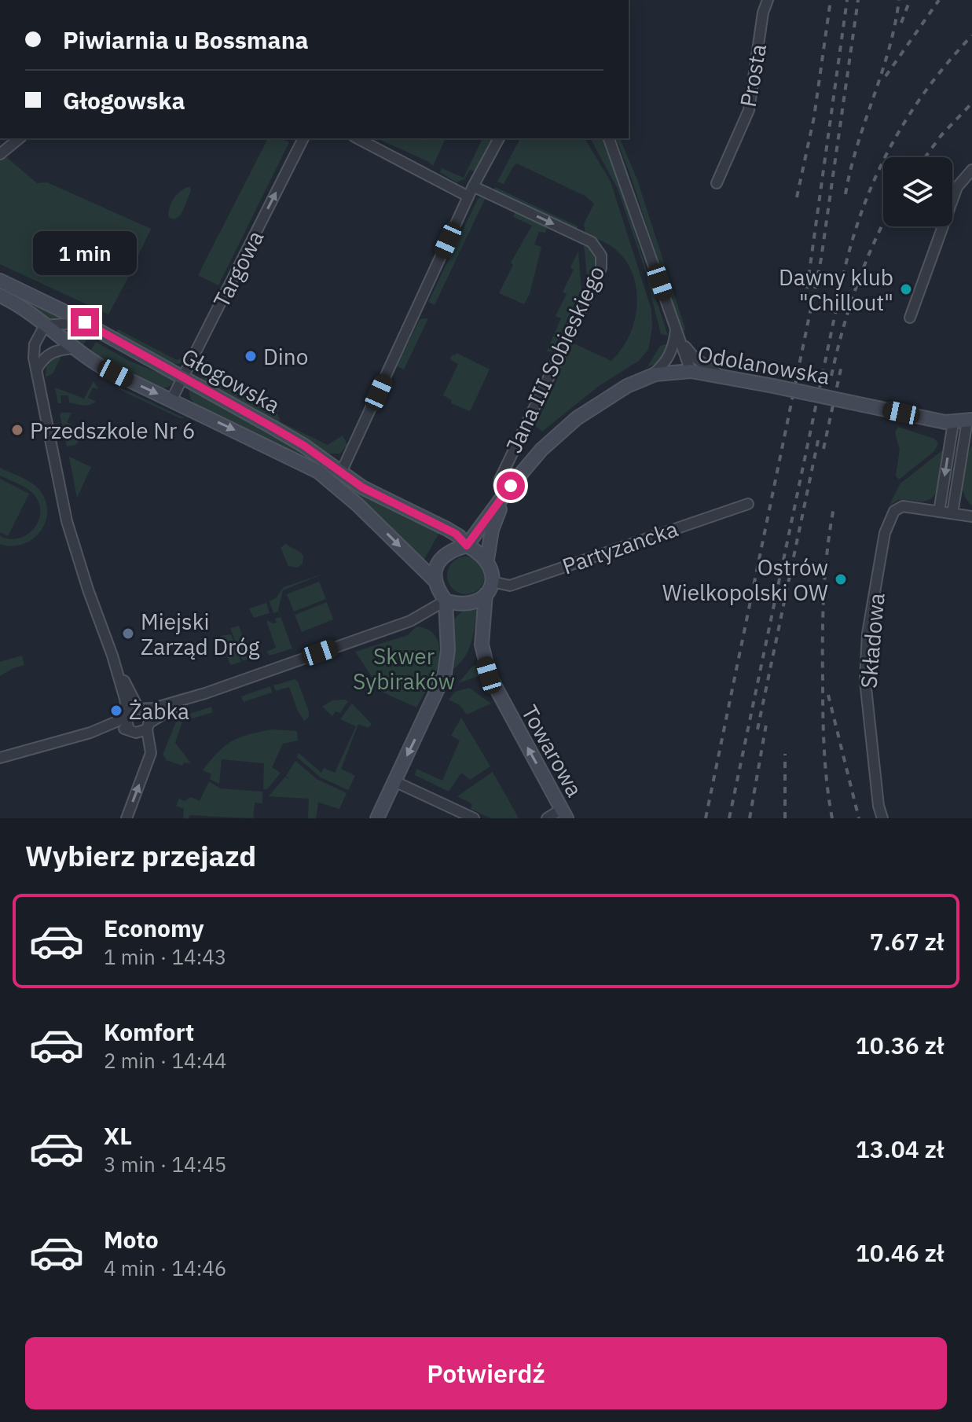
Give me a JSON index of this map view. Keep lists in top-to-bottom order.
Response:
{
  "streets": {
    "main road": ["Odolanowska", "Głogowska", "Towarowa"],
    "street": [
      "Prosta",
      "Targowa",
      "Jana III Sobieskiego",
      "Partyzancka",
      "Składowa"
    ]
  },
  "crossings": [
    ["Targowa", "Głogowska"],
    ["Jana III Sobieskiego", "Odolanowska"],
    ["Odolanowska", "Głogowska"],
    ["Odolanowska", "Partyzancka"],
    ["Odolanowska", "Towarowa"],
    ["Głogowska", "Partyzancka"],
    ["Głogowska", "Towarowa"],
    ["Partyzancka", "Towarowa"]
  ],
  "one_way": ["Targowa", "Towarowa"],
  "parks": ["Skwer Sybiraków"],
  "places": [
    "Dawny klub \"Chillout\"",
    "Dino",
    "Przedszkole Nr 6",
    "Ostrów Wielkopolski OW",
    "Miejski Zarząd Dróg",
    "Żabka"
  ],
  "page": {
    "banner": ["Piwiarnia u Bossmana", "Głogowska"],
    "bubble": "1 min",
    "heading": "Wybierz przejazd",
    "list": [
      {
        "name": "Economy",
        "note": "1 min · 14:43",
        "value": "7.67 zł"
      },
      {
        "name": "Komfort",
        "note": "2 min · 14:44",
        "value": "10.36 zł"
      },
      {
        "name": "XL",
        "note": "3 min · 14:45",
        "value": "13.04 zł"
      },
      {
        "name": "Moto",
        "note": "4 min · 14:46",
        "value": "10.46 zł"
      }
    ],
    "buttons": "Potwierdź"
  }
}
